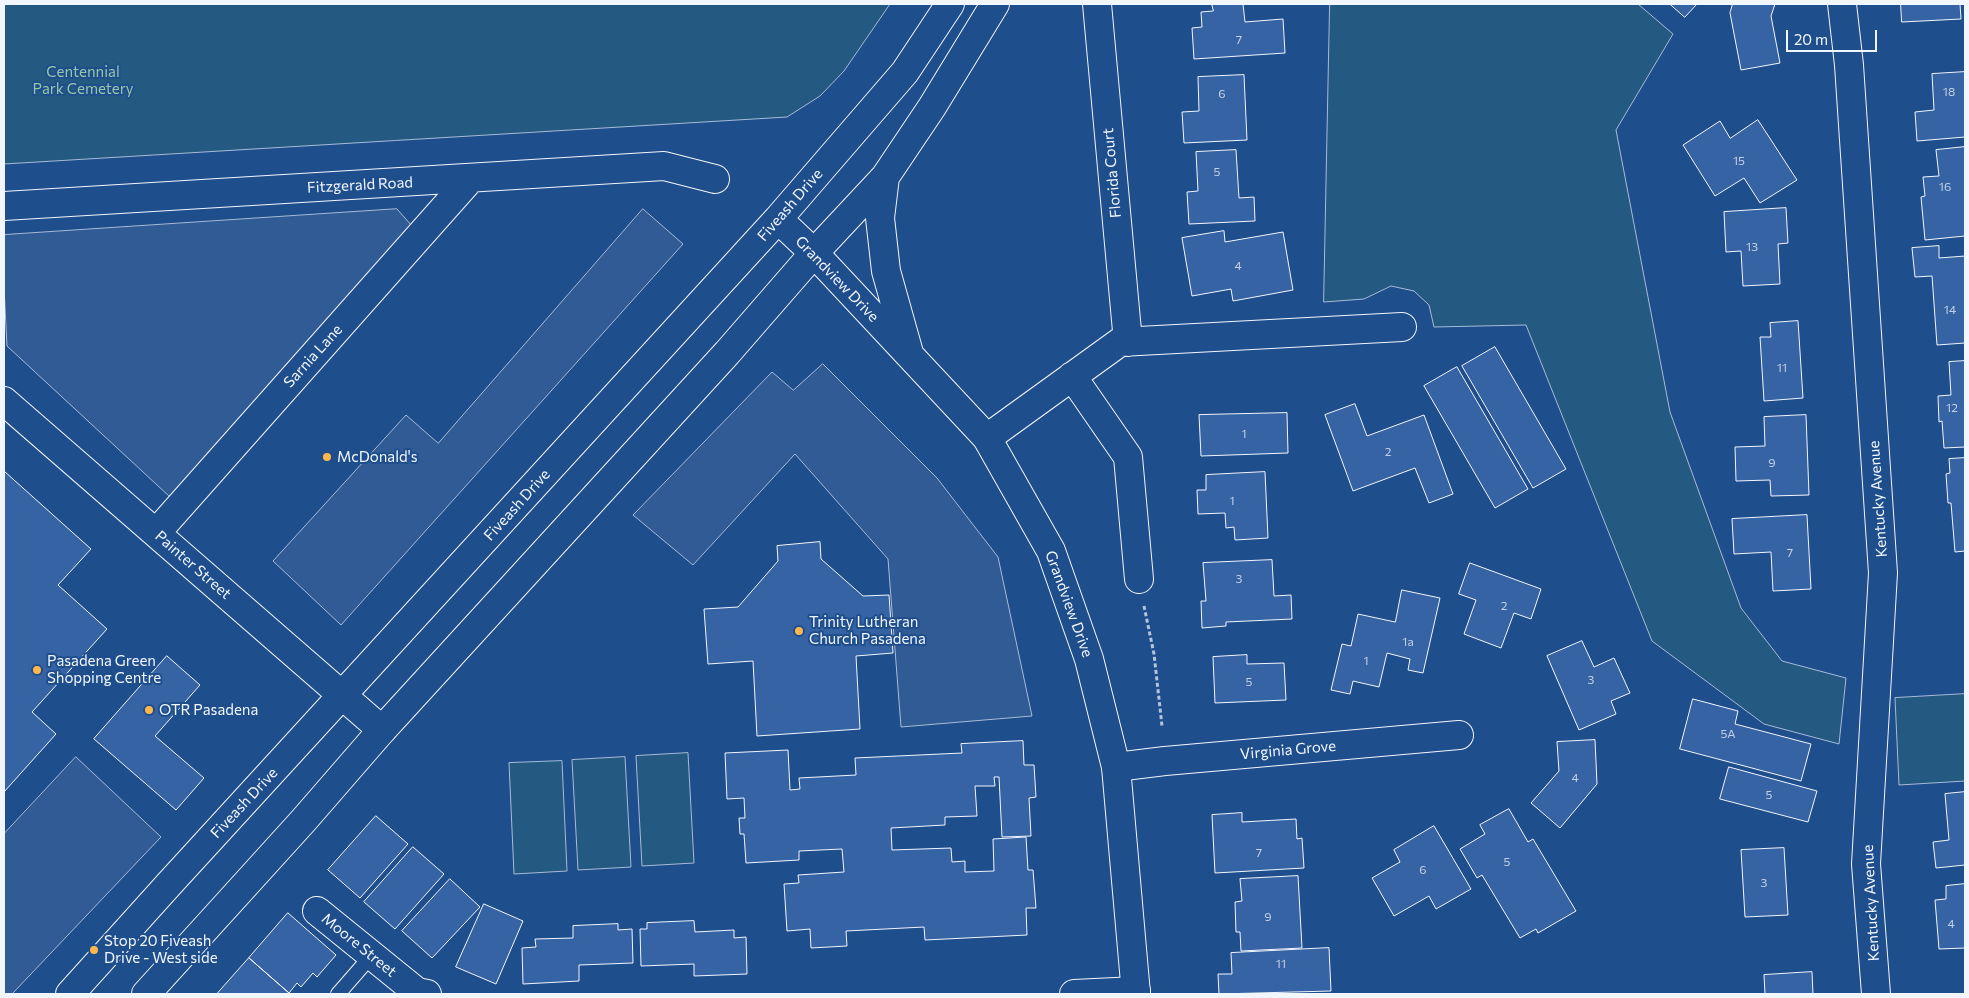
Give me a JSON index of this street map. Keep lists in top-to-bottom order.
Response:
{
  "streets": {
    "street": [
      "Florida Court",
      "Fitzgerald Road",
      "Fiveash Drive",
      "Grandview Drive",
      "Sarnia Lane",
      "Kentucky Avenue",
      "Painter Street",
      "Virginia Grove",
      "Moore Street"
    ]
  },
  "crossings": [
    ["Fitzgerald Road", "Sarnia Lane"],
    ["Fiveash Drive", "Grandview Drive"],
    ["Fiveash Drive", "Painter Street"],
    ["Grandview Drive", "Virginia Grove"],
    ["Sarnia Lane", "Painter Street"]
  ],
  "parks": ["Centennial Park Cemetery"],
  "places": [
    "McDonald's",
    "Trinity Lutheran Church Pasadena",
    "Pasadena Green Shopping Centre",
    "OTR Pasadena",
    "Stop 20 Fiveash Drive - West side"
  ],
  "house_numbers": [
    "7",
    "18",
    "6",
    "15",
    "5",
    "16",
    "13",
    "4",
    "14",
    "11",
    "12",
    "1",
    "2",
    "9",
    "1",
    "7",
    "3",
    "2",
    "1a",
    "1",
    "3",
    "5",
    "5A",
    "4",
    "5",
    "7",
    "5",
    "6",
    "3",
    "9",
    "4",
    "11"
  ],
  "scale_bar": "20 m"
}
